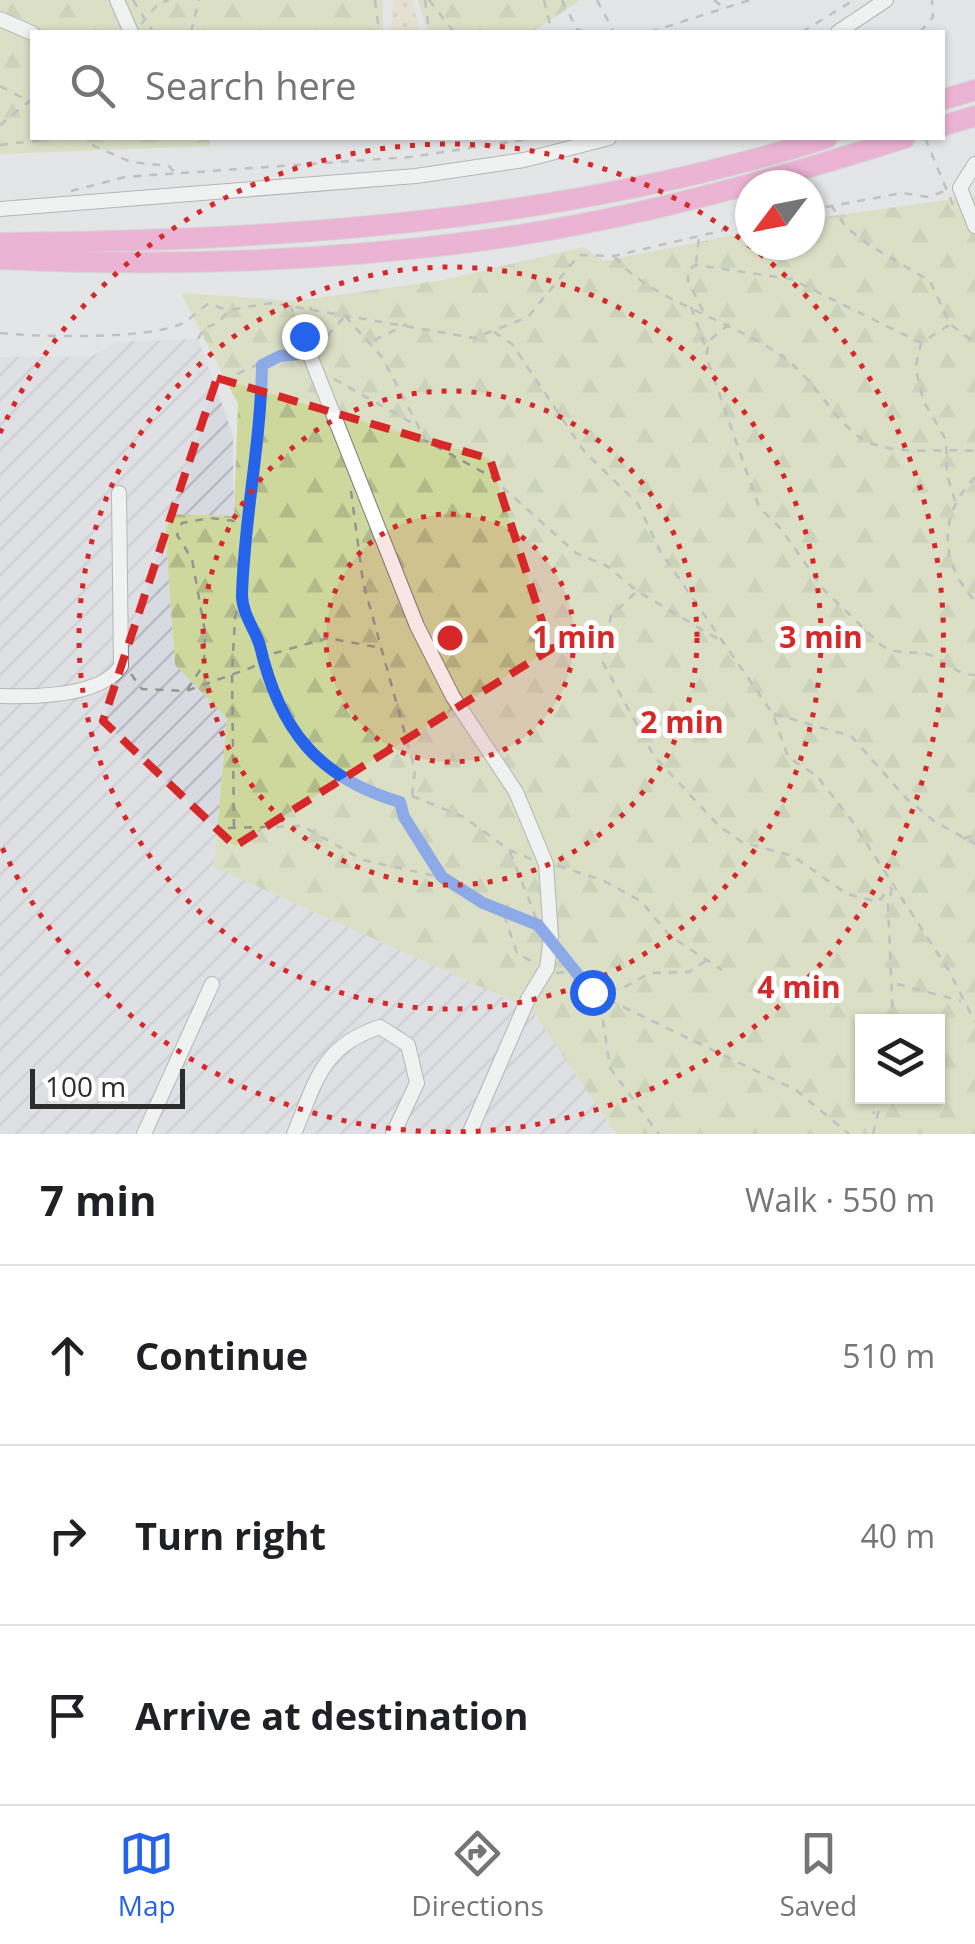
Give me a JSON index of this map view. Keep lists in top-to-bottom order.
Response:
{
  "scale_bar": "100 m",
  "north": "bottom left",
  "page": {
    "search": "Search here",
    "scale": "100 m",
    "heading": ["7 min", "Walk · 550 m"],
    "list": [
      ["Continue", "510 m"],
      ["Turn right", "40 m"],
      "Arrive at destination"
    ],
    "nav": ["Map", "Directions", "Saved"]
  },
  "rings": [
    "1 min",
    "3 min",
    "2 min",
    "4 min"
  ]
}
